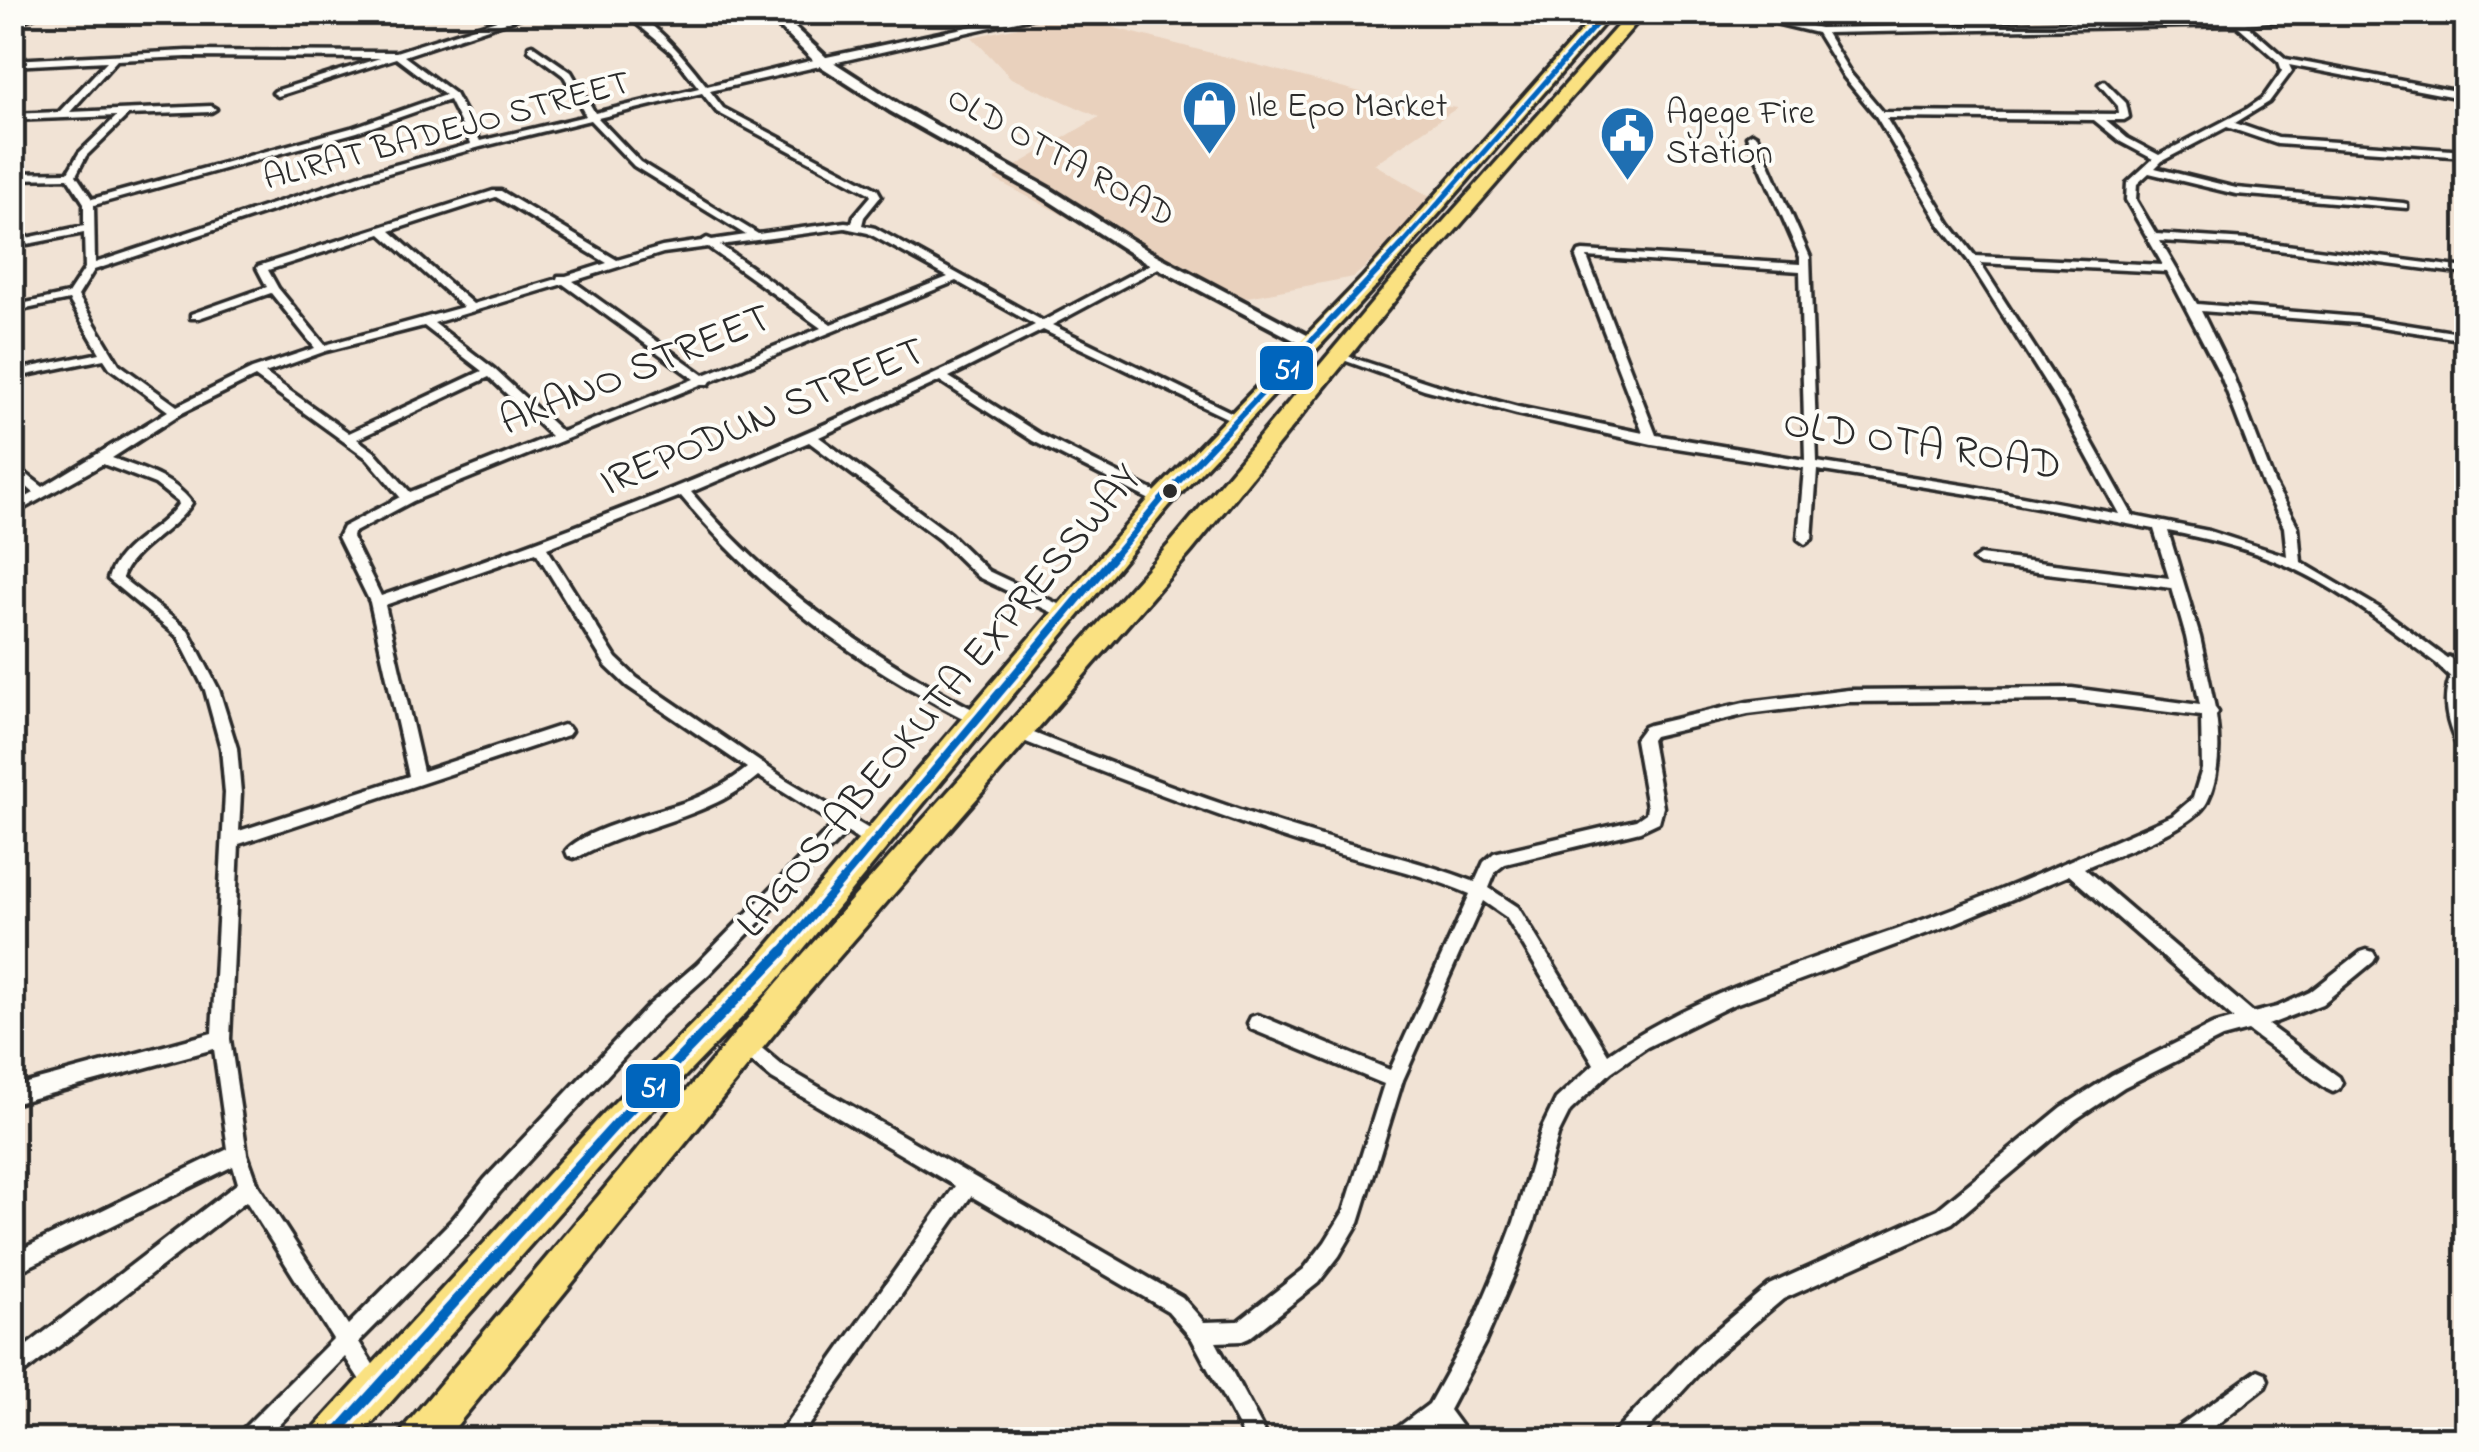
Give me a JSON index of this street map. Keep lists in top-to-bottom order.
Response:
{
  "streets": {
    "highway": ["LAGOS-ABEOKUTA EXPRESSWAY"],
    "main road": ["OLD OTTA ROAD"],
    "street": [
      "ALIRAT BADEJO STREET",
      "AKANO STREET",
      "IREPODUN STREET",
      "OLD OTA ROAD"
    ]
  },
  "crossings": [
    ["ALIRAT BADEJO STREET", "OLD OTTA ROAD"],
    ["OLD OTTA ROAD", "LAGOS-ABEOKUTA EXPRESSWAY"],
    ["AKANO STREET", "IREPODUN STREET"],
    ["OLD OTA ROAD", "LAGOS-ABEOKUTA EXPRESSWAY"]
  ],
  "places": {
    "shop": ["Ile Epo Market"],
    "public building": ["Agege Fire Station"]
  },
  "lines": ["transit line 51"]
}
